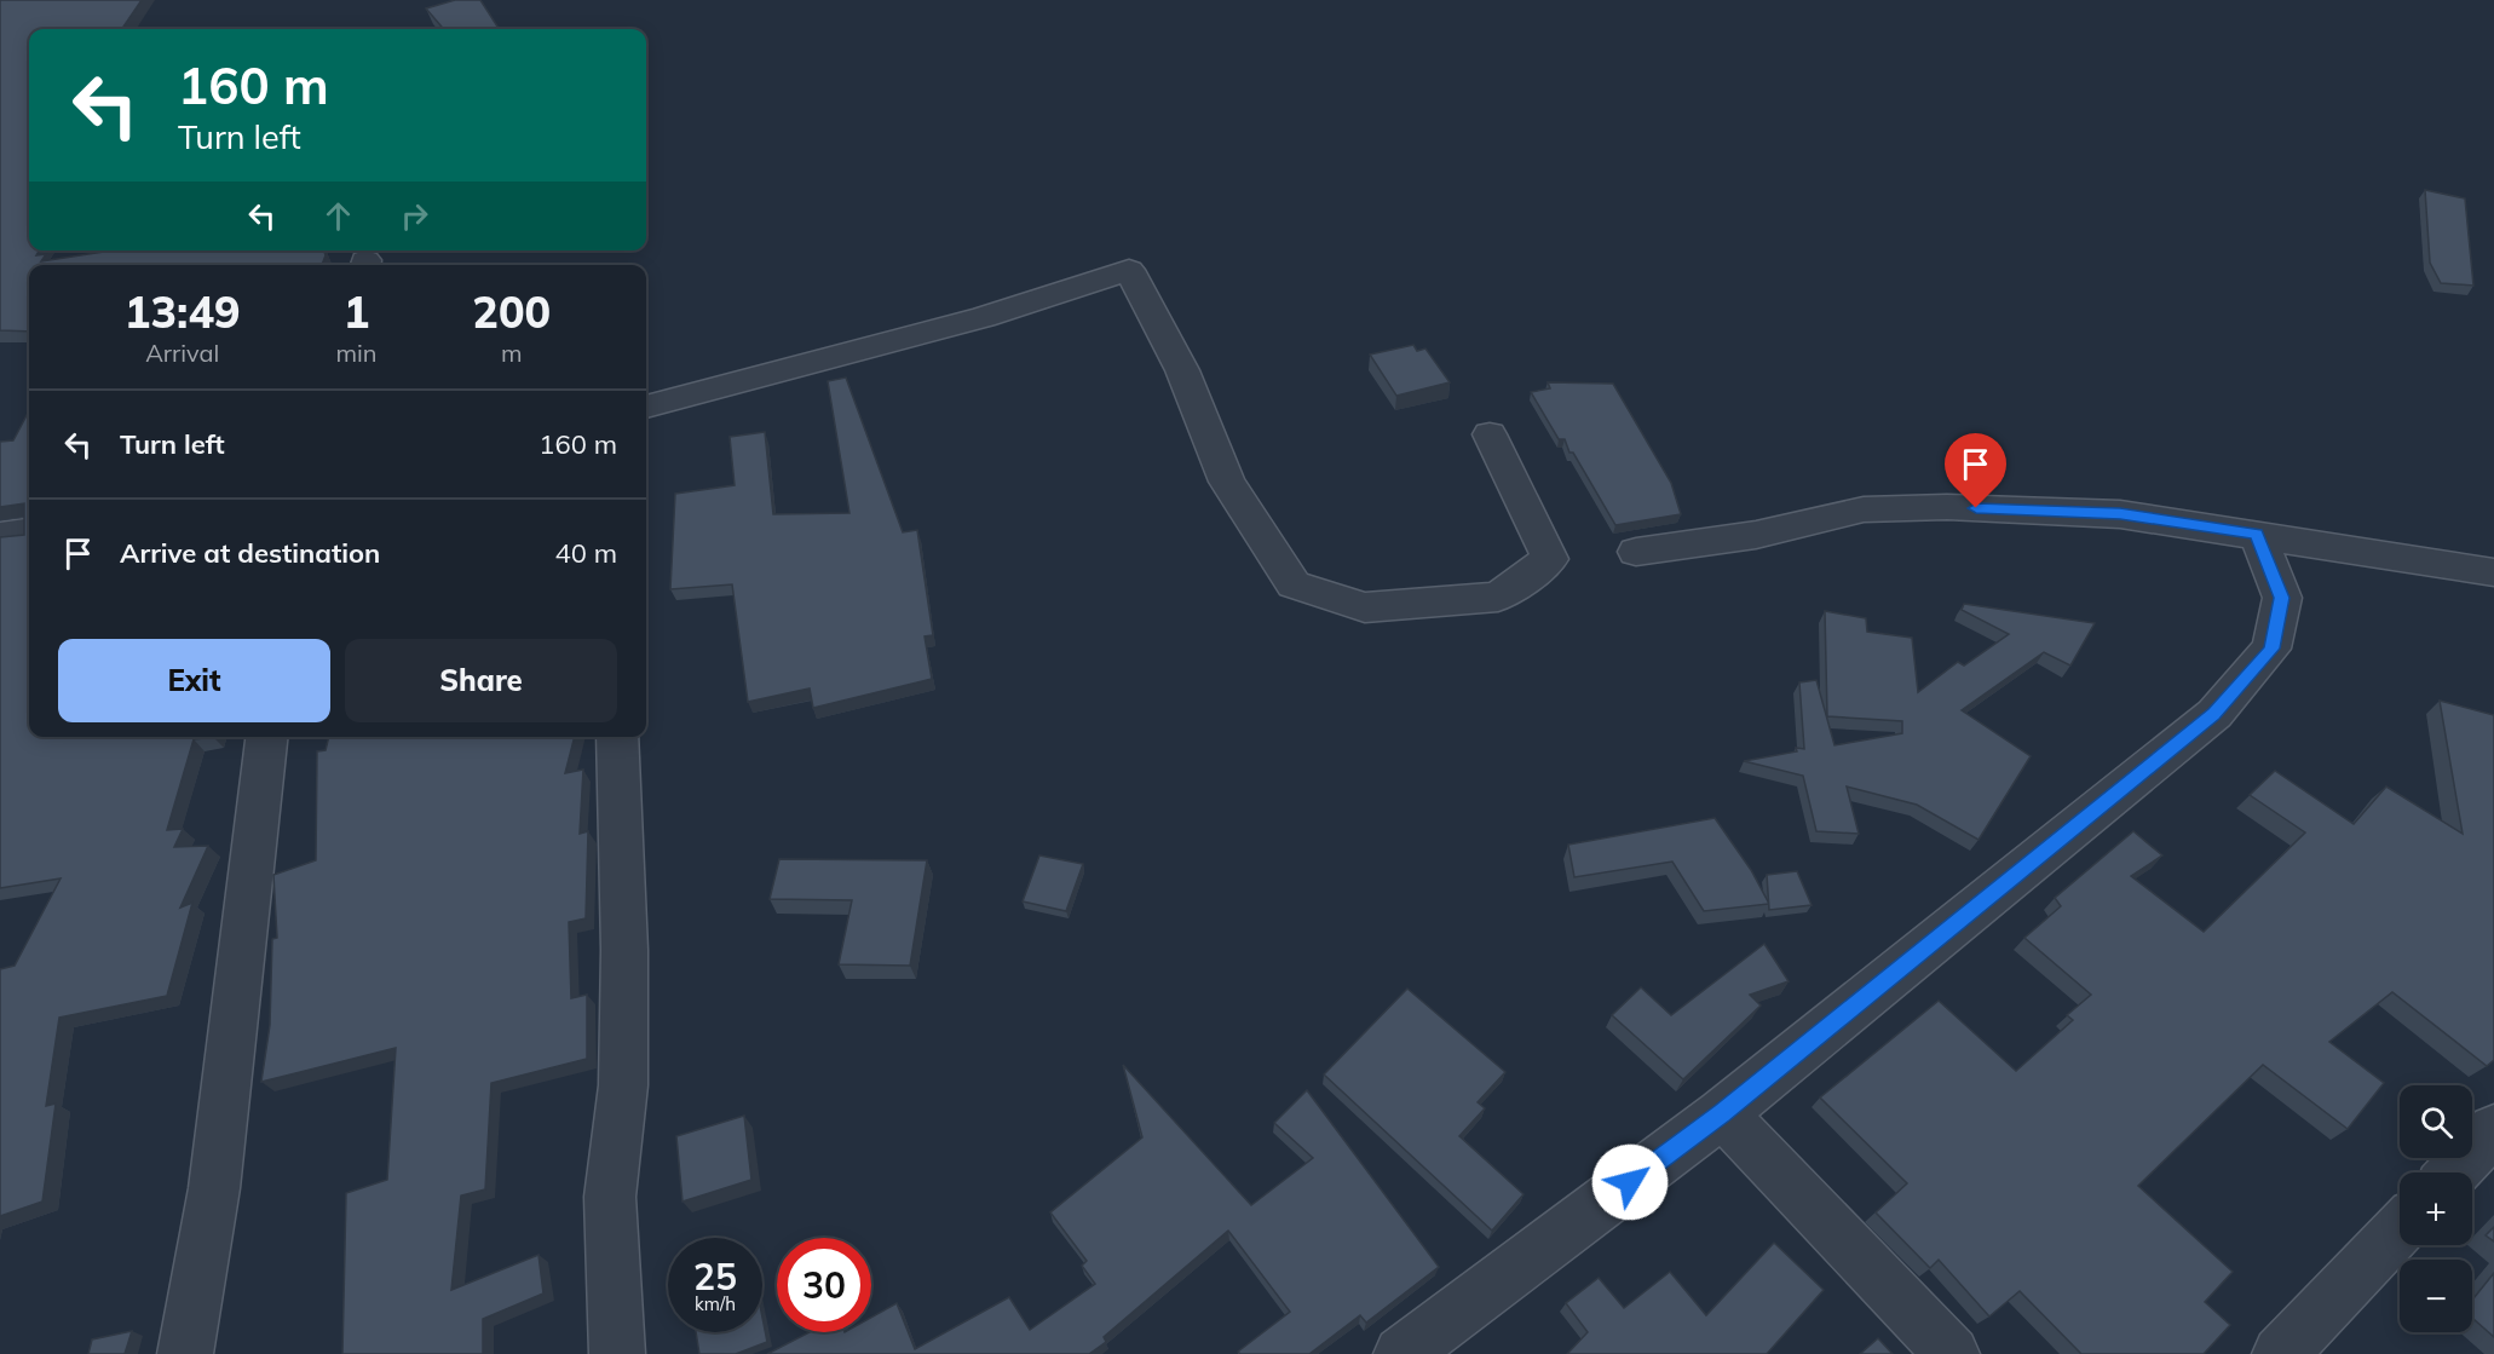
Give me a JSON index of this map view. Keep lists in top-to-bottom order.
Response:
{
  "page": {
    "turn": ["160 m", "Turn left"],
    "eta": [
      "13:49",
      "Arrival",
      "1",
      "min",
      "200",
      "m"
    ],
    "list": [
      {
        "name": "Turn left",
        "value": "160 m"
      },
      {
        "name": "Arrive at destination",
        "value": "40 m"
      }
    ],
    "buttons": ["Exit", "Share"],
    "map_buttons": ["+", "−"],
    "speed": "25 km/h",
    "limit": "30"
  }
}
